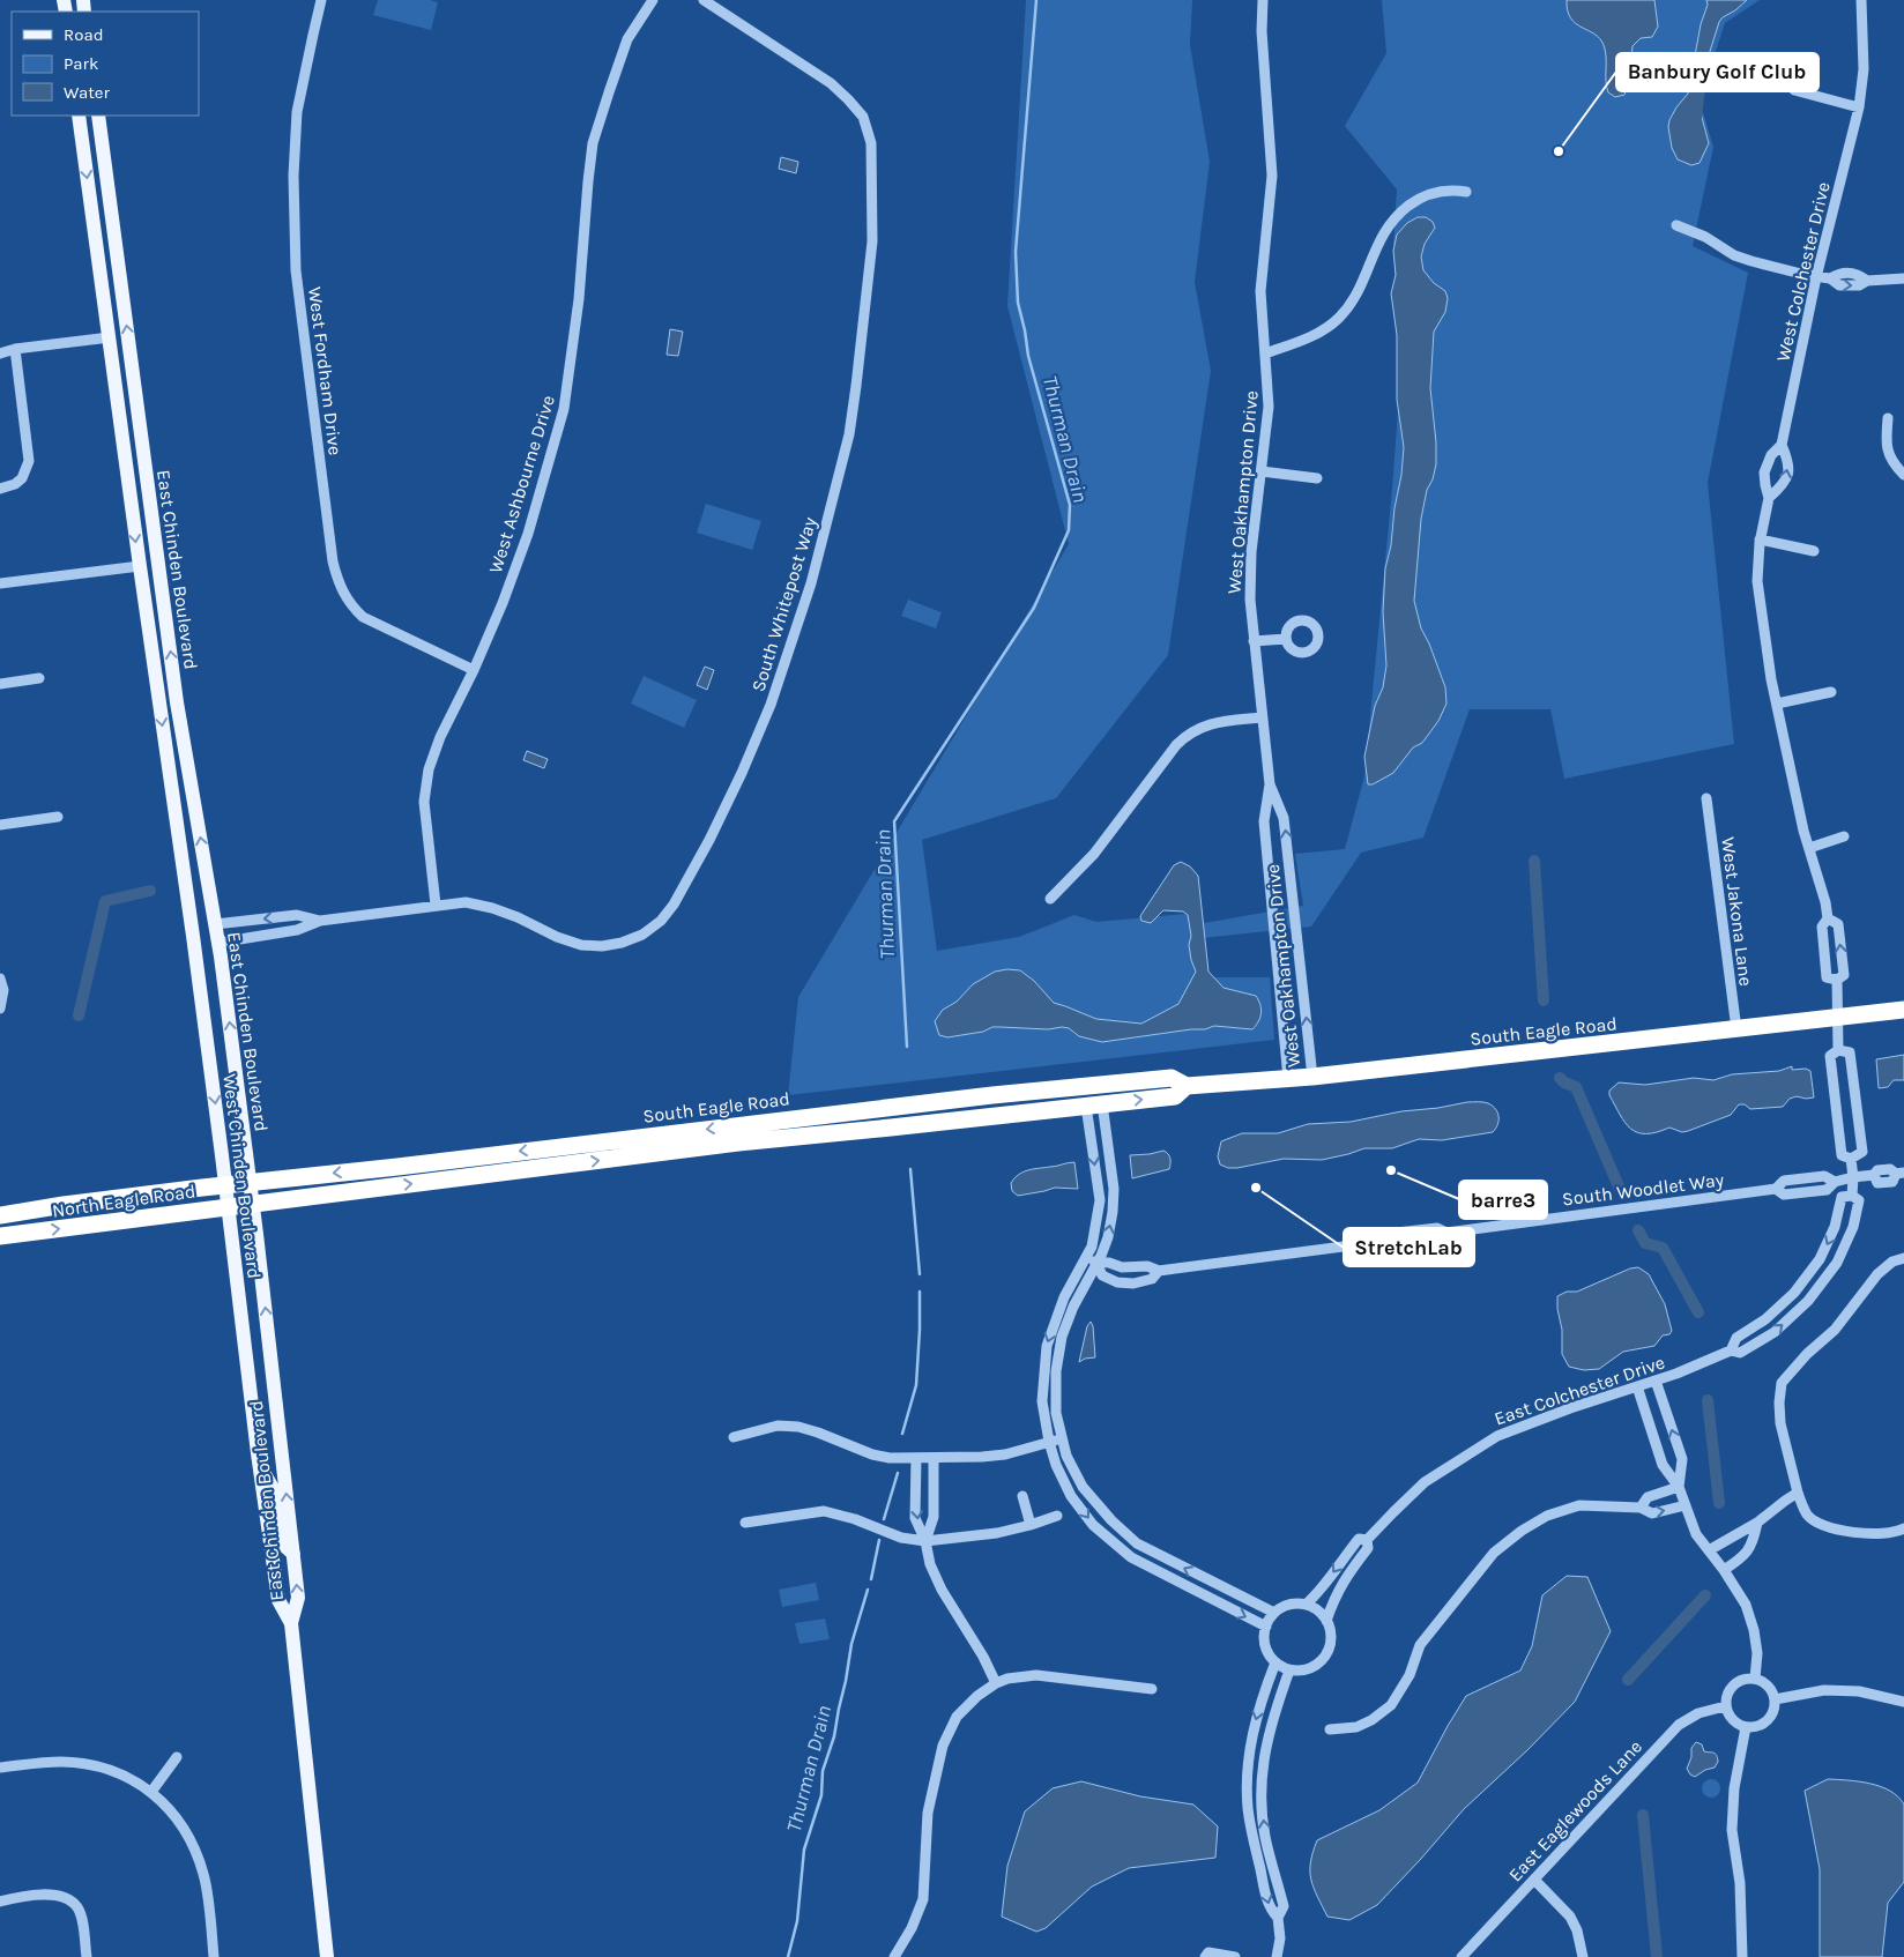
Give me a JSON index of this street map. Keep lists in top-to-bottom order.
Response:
{
  "streets": {
    "highway": ["South Eagle Road", "North Eagle Road"],
    "main road": ["East Chinden Boulevard", "West Chinden Boulevard"],
    "street": [
      "West Colchester Drive",
      "West Fordham Drive",
      "West Ashbourne Drive",
      "West Oakhampton Drive",
      "South Whitepost Way",
      "West Jakona Lane",
      "South Woodlet Way",
      "East Colchester Drive",
      "East Eaglewoods Lane"
    ]
  },
  "crossings": [
    ["West Colchester Drive", "South Eagle Road"],
    ["West Colchester Drive", "East Colchester Drive"],
    ["West Fordham Drive", "West Ashbourne Drive"],
    ["West Ashbourne Drive", "South Whitepost Way"],
    ["West Oakhampton Drive", "South Eagle Road"],
    ["East Chinden Boulevard", "South Whitepost Way"],
    ["East Chinden Boulevard", "South Eagle Road"],
    ["East Chinden Boulevard", "West Chinden Boulevard"],
    ["East Chinden Boulevard", "North Eagle Road"],
    ["West Jakona Lane", "South Eagle Road"],
    ["South Eagle Road", "North Eagle Road"],
    ["South Eagle Road", "East Colchester Drive"],
    ["West Chinden Boulevard", "North Eagle Road"],
    ["South Woodlet Way", "East Colchester Drive"]
  ],
  "one_way": ["West Chinden Boulevard"],
  "water": ["Thurman Drain"],
  "places": ["Banbury Golf Club", "barre3", "StretchLab"],
  "legend": ["Road", "Park", "Water"]
}
